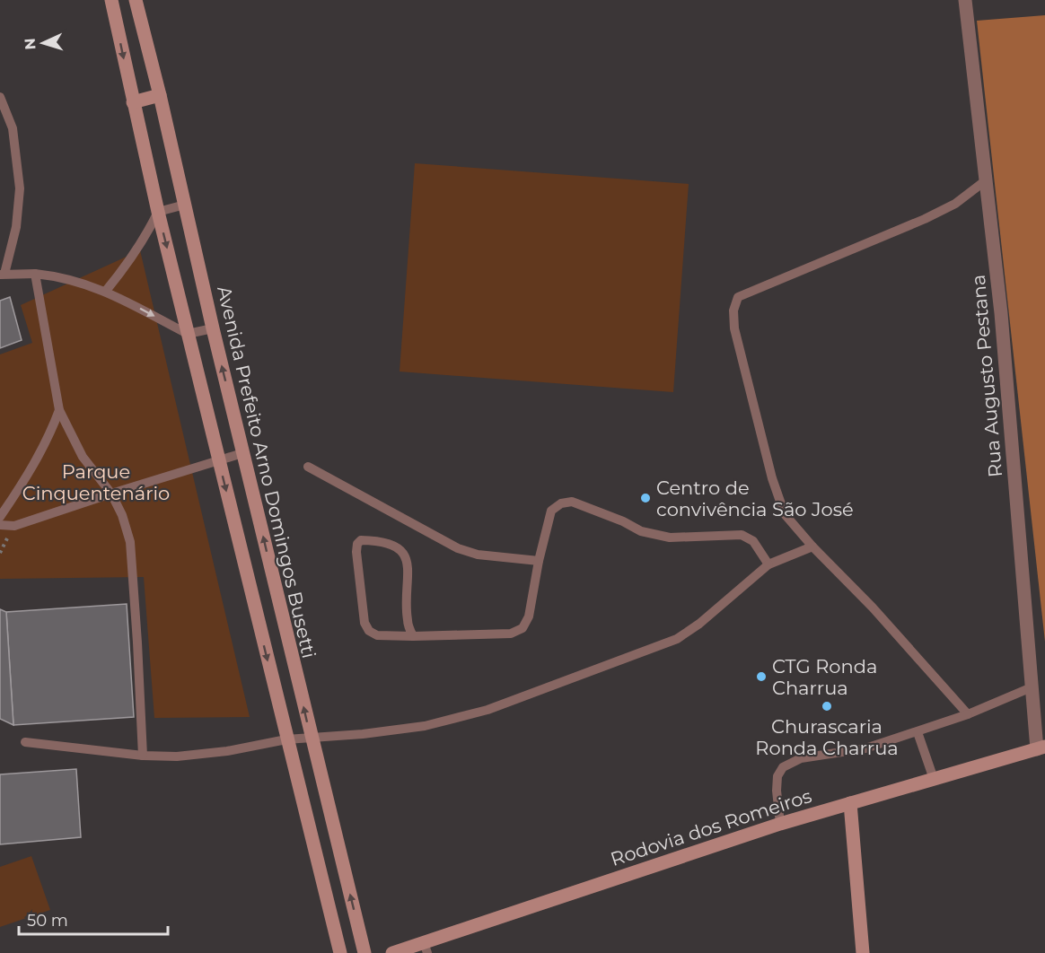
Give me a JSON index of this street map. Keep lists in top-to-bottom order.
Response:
{
  "streets": {
    "street": ["Rua Augusto Pestana", "Avenida Prefeito Arno Domingos Busetti", "Rodovia dos Romeiros"]
  },
  "crossings": [
    ["Rua Augusto Pestana", "Rodovia dos Romeiros"]
  ],
  "parks": ["Parque Cinquentenário"],
  "places": ["Centro de convivência São José", "CTG Ronda Charrua", "Churascaria Ronda Charrua"],
  "scale_bar": "50 m",
  "north": "left"
}
